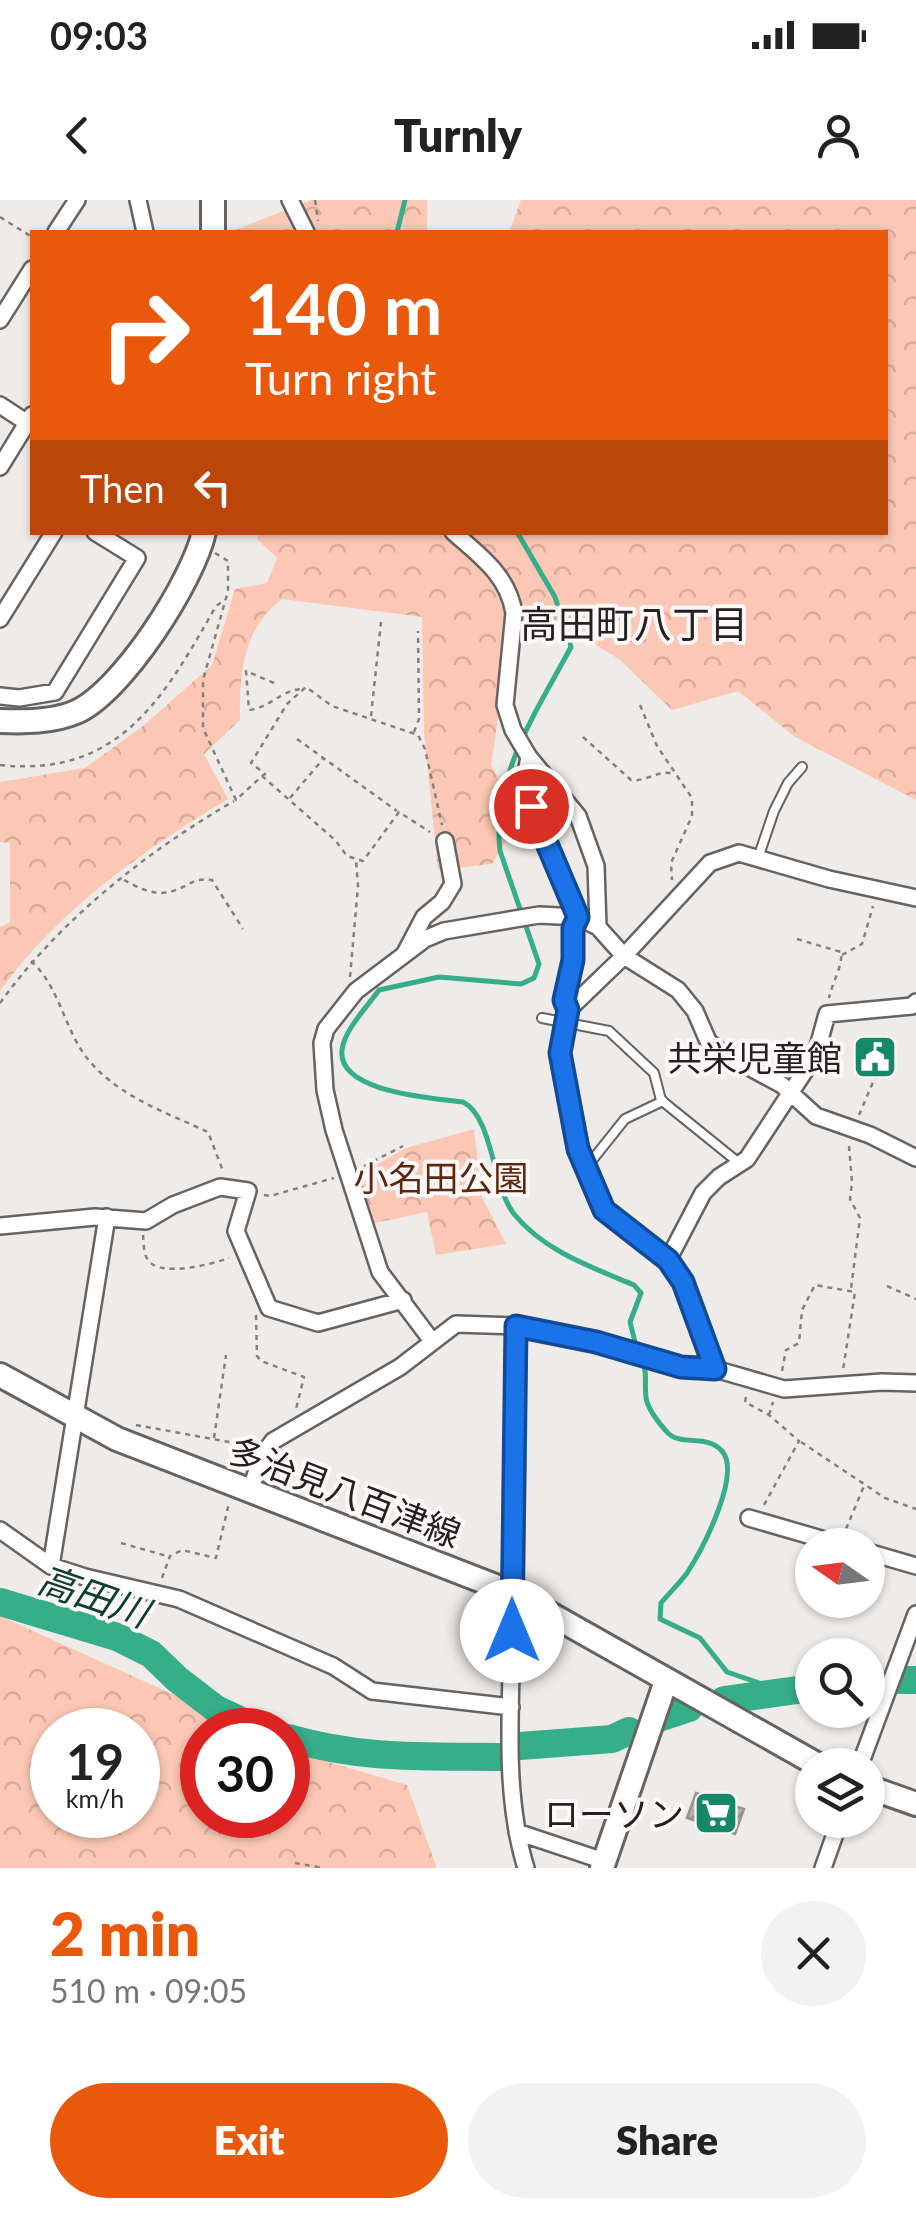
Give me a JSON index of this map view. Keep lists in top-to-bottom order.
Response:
{
  "streets": {
    "main road": ["多治見八百津線"]
  },
  "districts": ["高田町八丁目"],
  "water": ["高田川"],
  "parks": ["小名田公園"],
  "places": {
    "public building": ["共栄児童館"],
    "supermarket": ["ローソン"]
  },
  "north": "left",
  "page": {
    "status": "09:03",
    "header": "Turnly",
    "turn": ["140 m", "Turn right"],
    "then": "Then",
    "speed": "19 km/h",
    "limit": "30",
    "heading": ["2 min", "510 m · 09:05"],
    "buttons": ["Exit", "Share"]
  }
}
